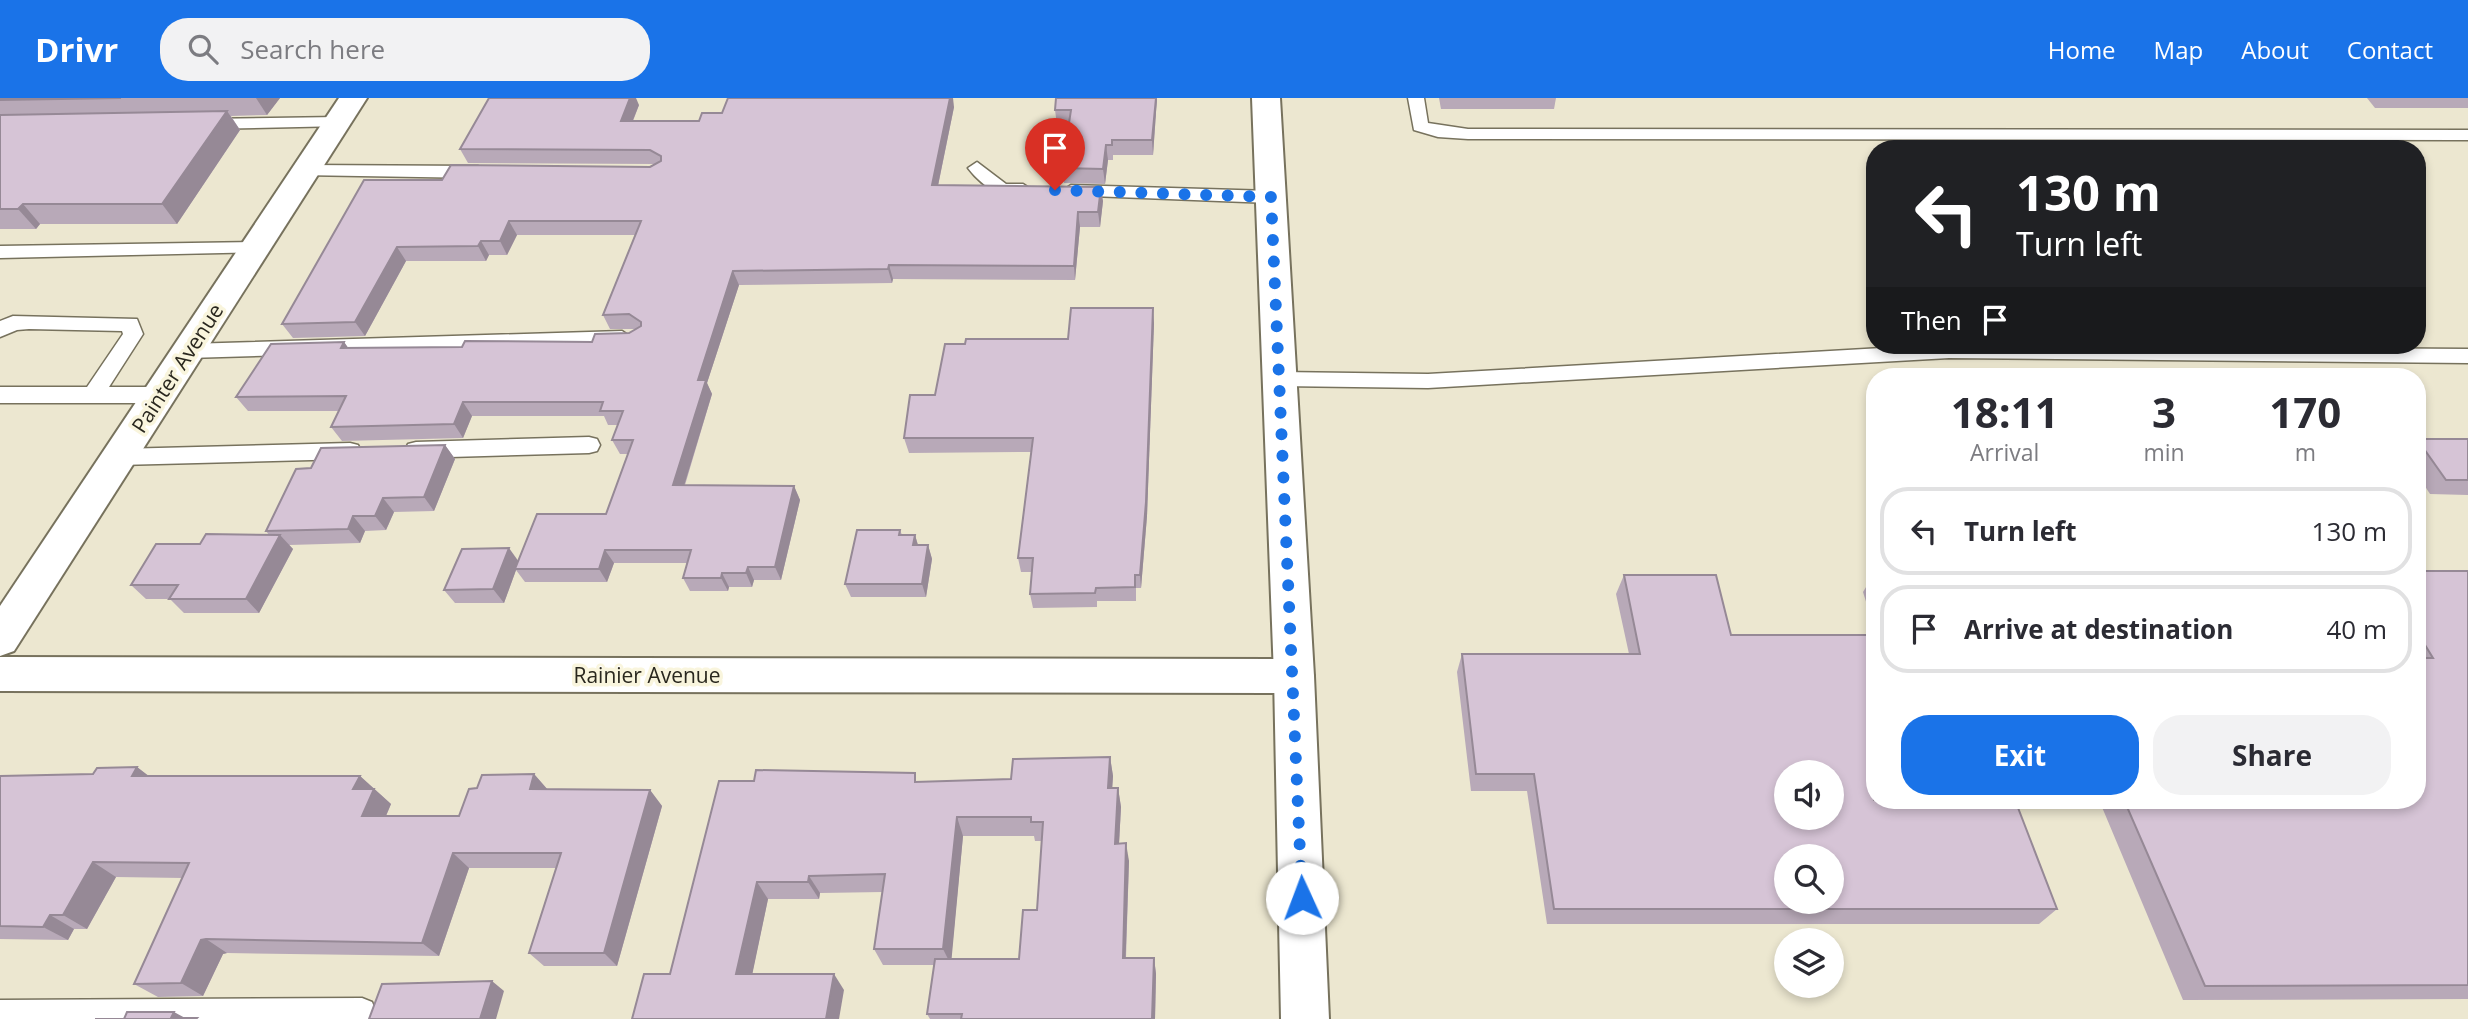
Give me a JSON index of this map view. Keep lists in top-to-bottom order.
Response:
{
  "streets": {
    "street": ["Painter Avenue", "Rainier Avenue"]
  },
  "page": {
    "header": "Drivr",
    "search": "Search here",
    "nav": [
      "Home",
      "Map",
      "About",
      "Contact"
    ],
    "turn": ["130 m", "Turn left"],
    "then": "Then",
    "eta": [
      "18:11",
      "Arrival",
      "3",
      "min",
      "170",
      "m"
    ],
    "list": [
      {
        "name": "Turn left",
        "value": "130 m"
      },
      {
        "name": "Arrive at destination",
        "value": "40 m"
      }
    ],
    "buttons": ["Exit", "Share"]
  }
}
